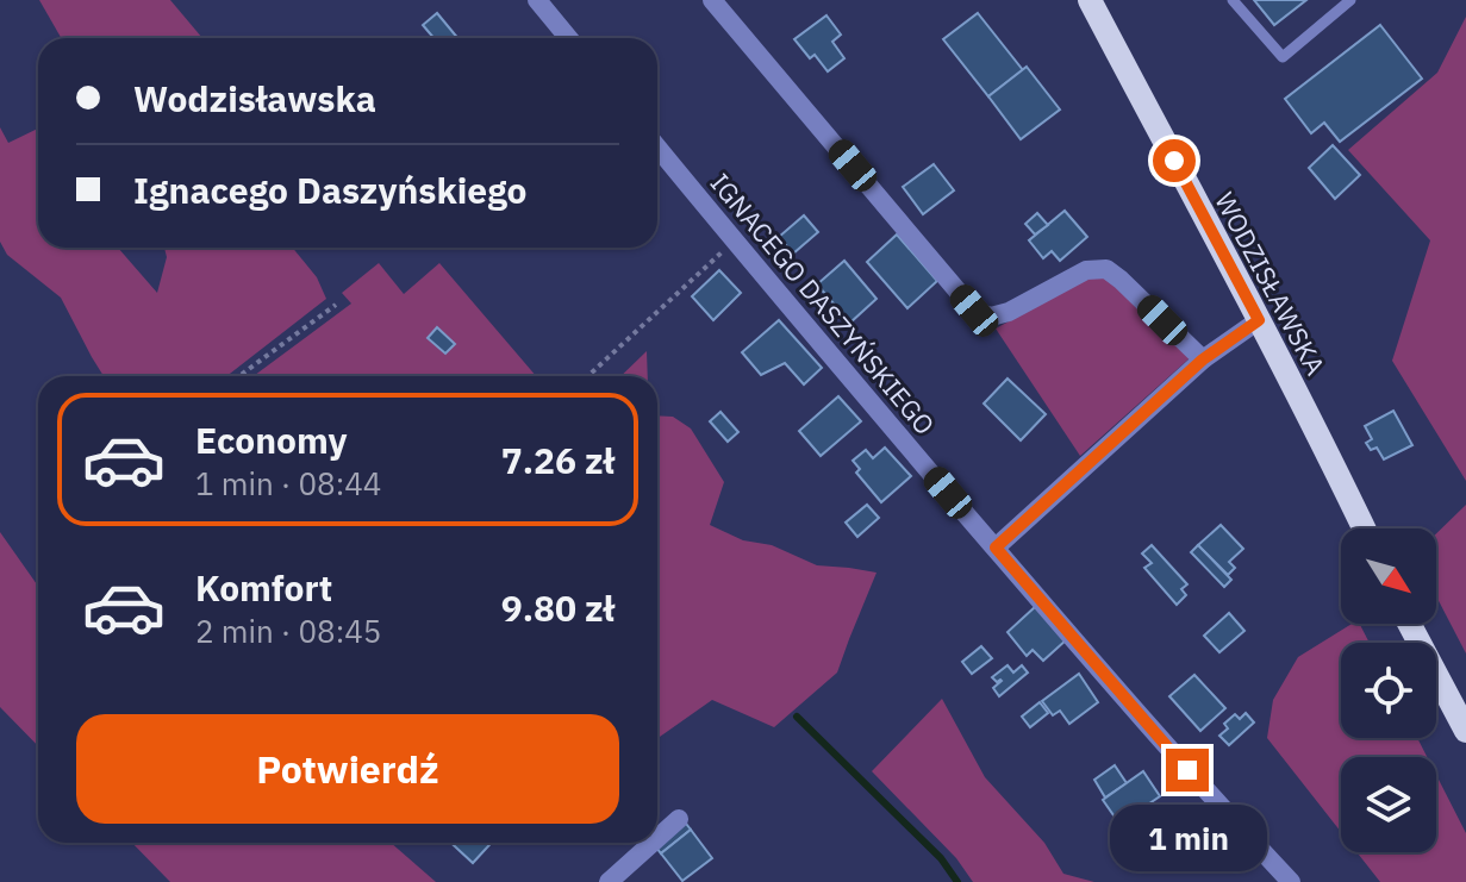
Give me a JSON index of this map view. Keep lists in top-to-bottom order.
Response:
{
  "streets": {
    "main road": ["WODZISŁAWSKA"],
    "street": ["IGNACEGO DASZYŃSKIEGO"]
  },
  "north": "bottom right",
  "page": {
    "banner": ["Wodzisławska", "Ignacego Daszyńskiego"],
    "list": [
      {
        "name": "Economy",
        "note": "1 min · 08:44",
        "value": "7.26 zł"
      },
      {
        "name": "Komfort",
        "note": "2 min · 08:45",
        "value": "9.80 zł"
      }
    ],
    "buttons": "Potwierdź",
    "bubble": "1 min"
  }
}
